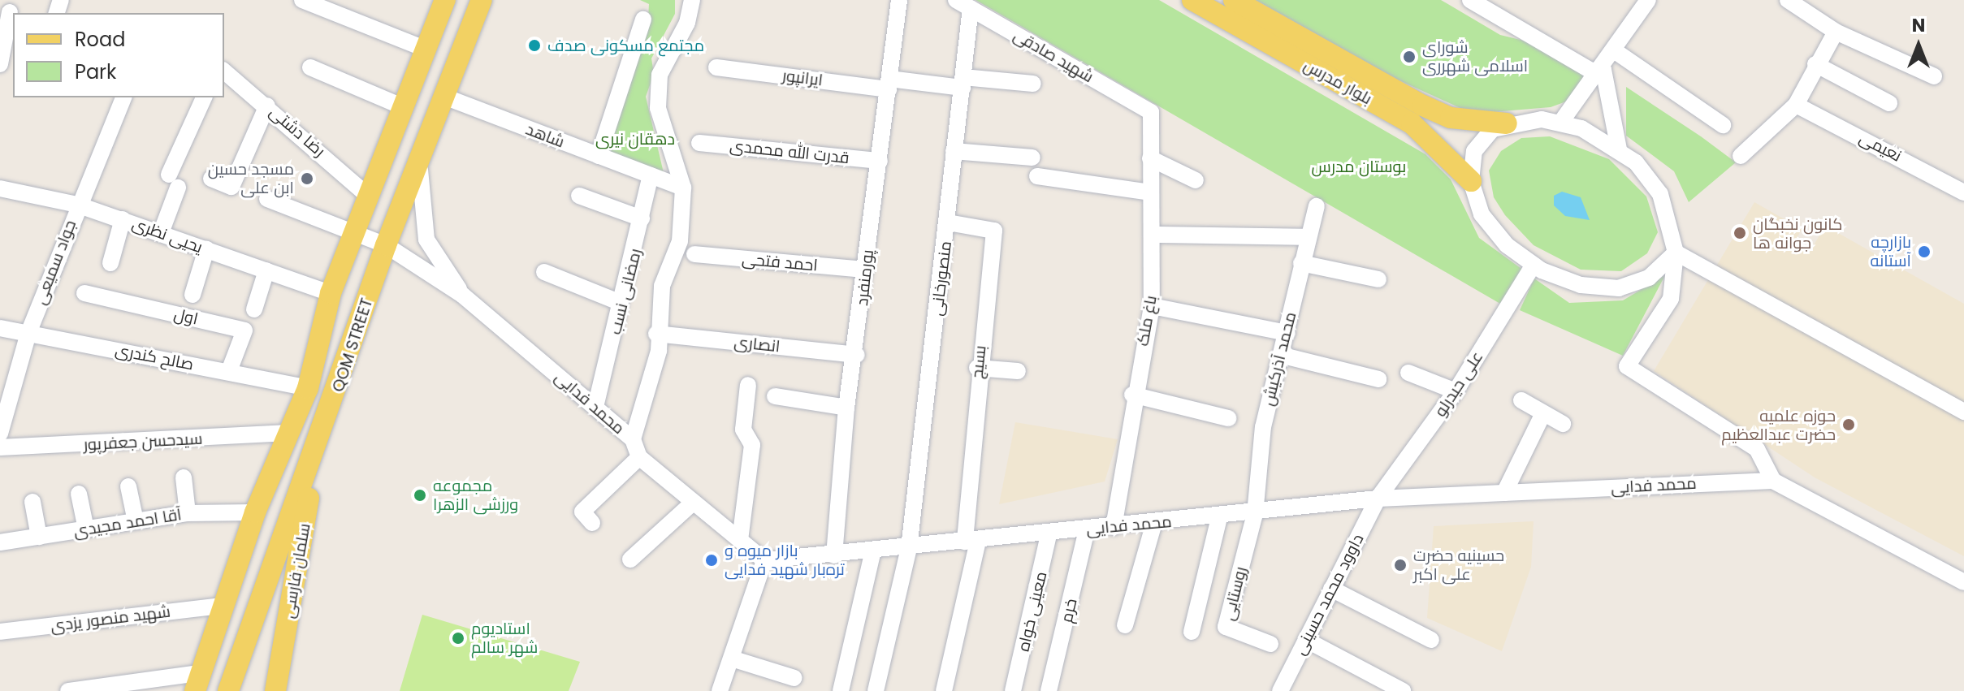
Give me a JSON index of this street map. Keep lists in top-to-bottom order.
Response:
{
  "streets": {
    "main road": ["بلوار مدرس", "QOM STREET", "سلمان فارسی"],
    "street": [
      "شهید صادقی",
      "ایرانپور",
      "رضا دشتی",
      "شاهد",
      "نعیمی",
      "قدرت الله محمدی",
      "یحیی نظری",
      "جواد سمیعی",
      "احمد فتحی",
      "پورمنفرد",
      "منصورخانی",
      "رمضانی نسب",
      "اول",
      "باغ ملک",
      "انصاری",
      "صالح کندری",
      "محمد آذرکیش",
      "بسیج",
      "علی حیدرلو",
      "محمد فدایی",
      "سیدحسن جعفرپور",
      "آقا احمد مجیدی",
      "روستایی",
      "داوود محمد حسینی",
      "خرم",
      "معینی خواه",
      "شهید منصور یزدی"
    ]
  },
  "crossings": [
    ["شهید صادقی", "منصورخانی"],
    ["شهید صادقی", "باغ ملک"],
    ["ایرانپور", "پورمنفرد"],
    ["ایرانپور", "منصورخانی"],
    ["بلوار مدرس", "علی حیدرلو"],
    ["رضا دشتی", "QOM STREET"],
    ["شاهد", "رمضانی نسب"],
    ["شاهد", "QOM STREET"],
    ["قدرت الله محمدی", "پورمنفرد"],
    ["یحیی نظری", "جواد سمیعی"],
    ["یحیی نظری", "QOM STREET"],
    ["جواد سمیعی", "صالح کندری"],
    ["احمد فتحی", "پورمنفرد"],
    ["پورمنفرد", "انصاری"],
    ["پورمنفرد", "محمد فدایی"],
    ["منصورخانی", "بسیج"],
    ["منصورخانی", "محمد فدایی"],
    ["رمضانی نسب", "محمد فدایی"],
    ["اول", "صالح کندری"],
    ["باغ ملک", "محمد فدایی"],
    ["QOM STREET", "صالح کندری"],
    ["QOM STREET", "محمد فدایی"],
    ["QOM STREET", "سیدحسن جعفرپور"],
    ["QOM STREET", "آقا احمد مجیدی"],
    ["QOM STREET", "سلمان فارسی"],
    ["QOM STREET", "شهید منصور یزدی"],
    ["محمد آذرکیش", "محمد فدایی"],
    ["محمد آذرکیش", "روستایی"],
    ["بسیج", "محمد فدایی"],
    ["علی حیدرلو", "محمد فدایی"],
    ["علی حیدرلو", "داوود محمد حسینی"],
    ["محمد فدایی", "روستایی"],
    ["محمد فدایی", "داوود محمد حسینی"],
    ["محمد فدایی", "خرم"],
    ["محمد فدایی", "معینی خواه"]
  ],
  "parks": ["دهقان نیری", "بوستان مدرس"],
  "places": [
    "مجتمع مسکونی صدف",
    "شورای اسلامی شهرری",
    "مسجد حسین ابن علی",
    "کانون نخبگان جوانه ها",
    "بازارچه آستانه",
    "حوزه علمیه حضرت عبدالعظیم",
    "مجموعه ورزشی الزهرا",
    "بازار میوه و تره‌بار شهید فدایی",
    "حسینیه حضرت علی اکبر",
    "استادیوم شهر سالم"
  ],
  "legend": ["Road", "Park"],
  "north": "top"
}
